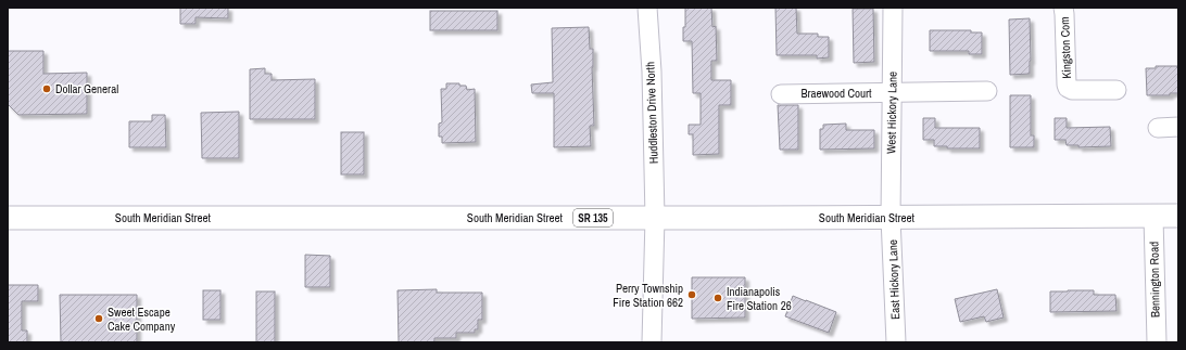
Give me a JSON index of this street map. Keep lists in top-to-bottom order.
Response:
{
  "streets": {
    "main road": ["South Meridian Street", "SR 135"],
    "street": [
      "Kingston Com",
      "Braewood Court",
      "Huddleston Drive North",
      "West Hickory Lane",
      "East Hickory Lane",
      "Bennington Road"
    ]
  },
  "crossings": [
    ["Braewood Court", "West Hickory Lane"],
    ["Huddleston Drive North", "South Meridian Street"],
    ["West Hickory Lane", "South Meridian Street"],
    ["West Hickory Lane", "East Hickory Lane"],
    ["South Meridian Street", "East Hickory Lane"],
    ["South Meridian Street", "Bennington Road"]
  ],
  "places": [
    "Dollar General",
    "Perry Township Fire Station 662",
    "Indianapolis Fire Station 26",
    "Sweet Escape Cake Company"
  ]
}
